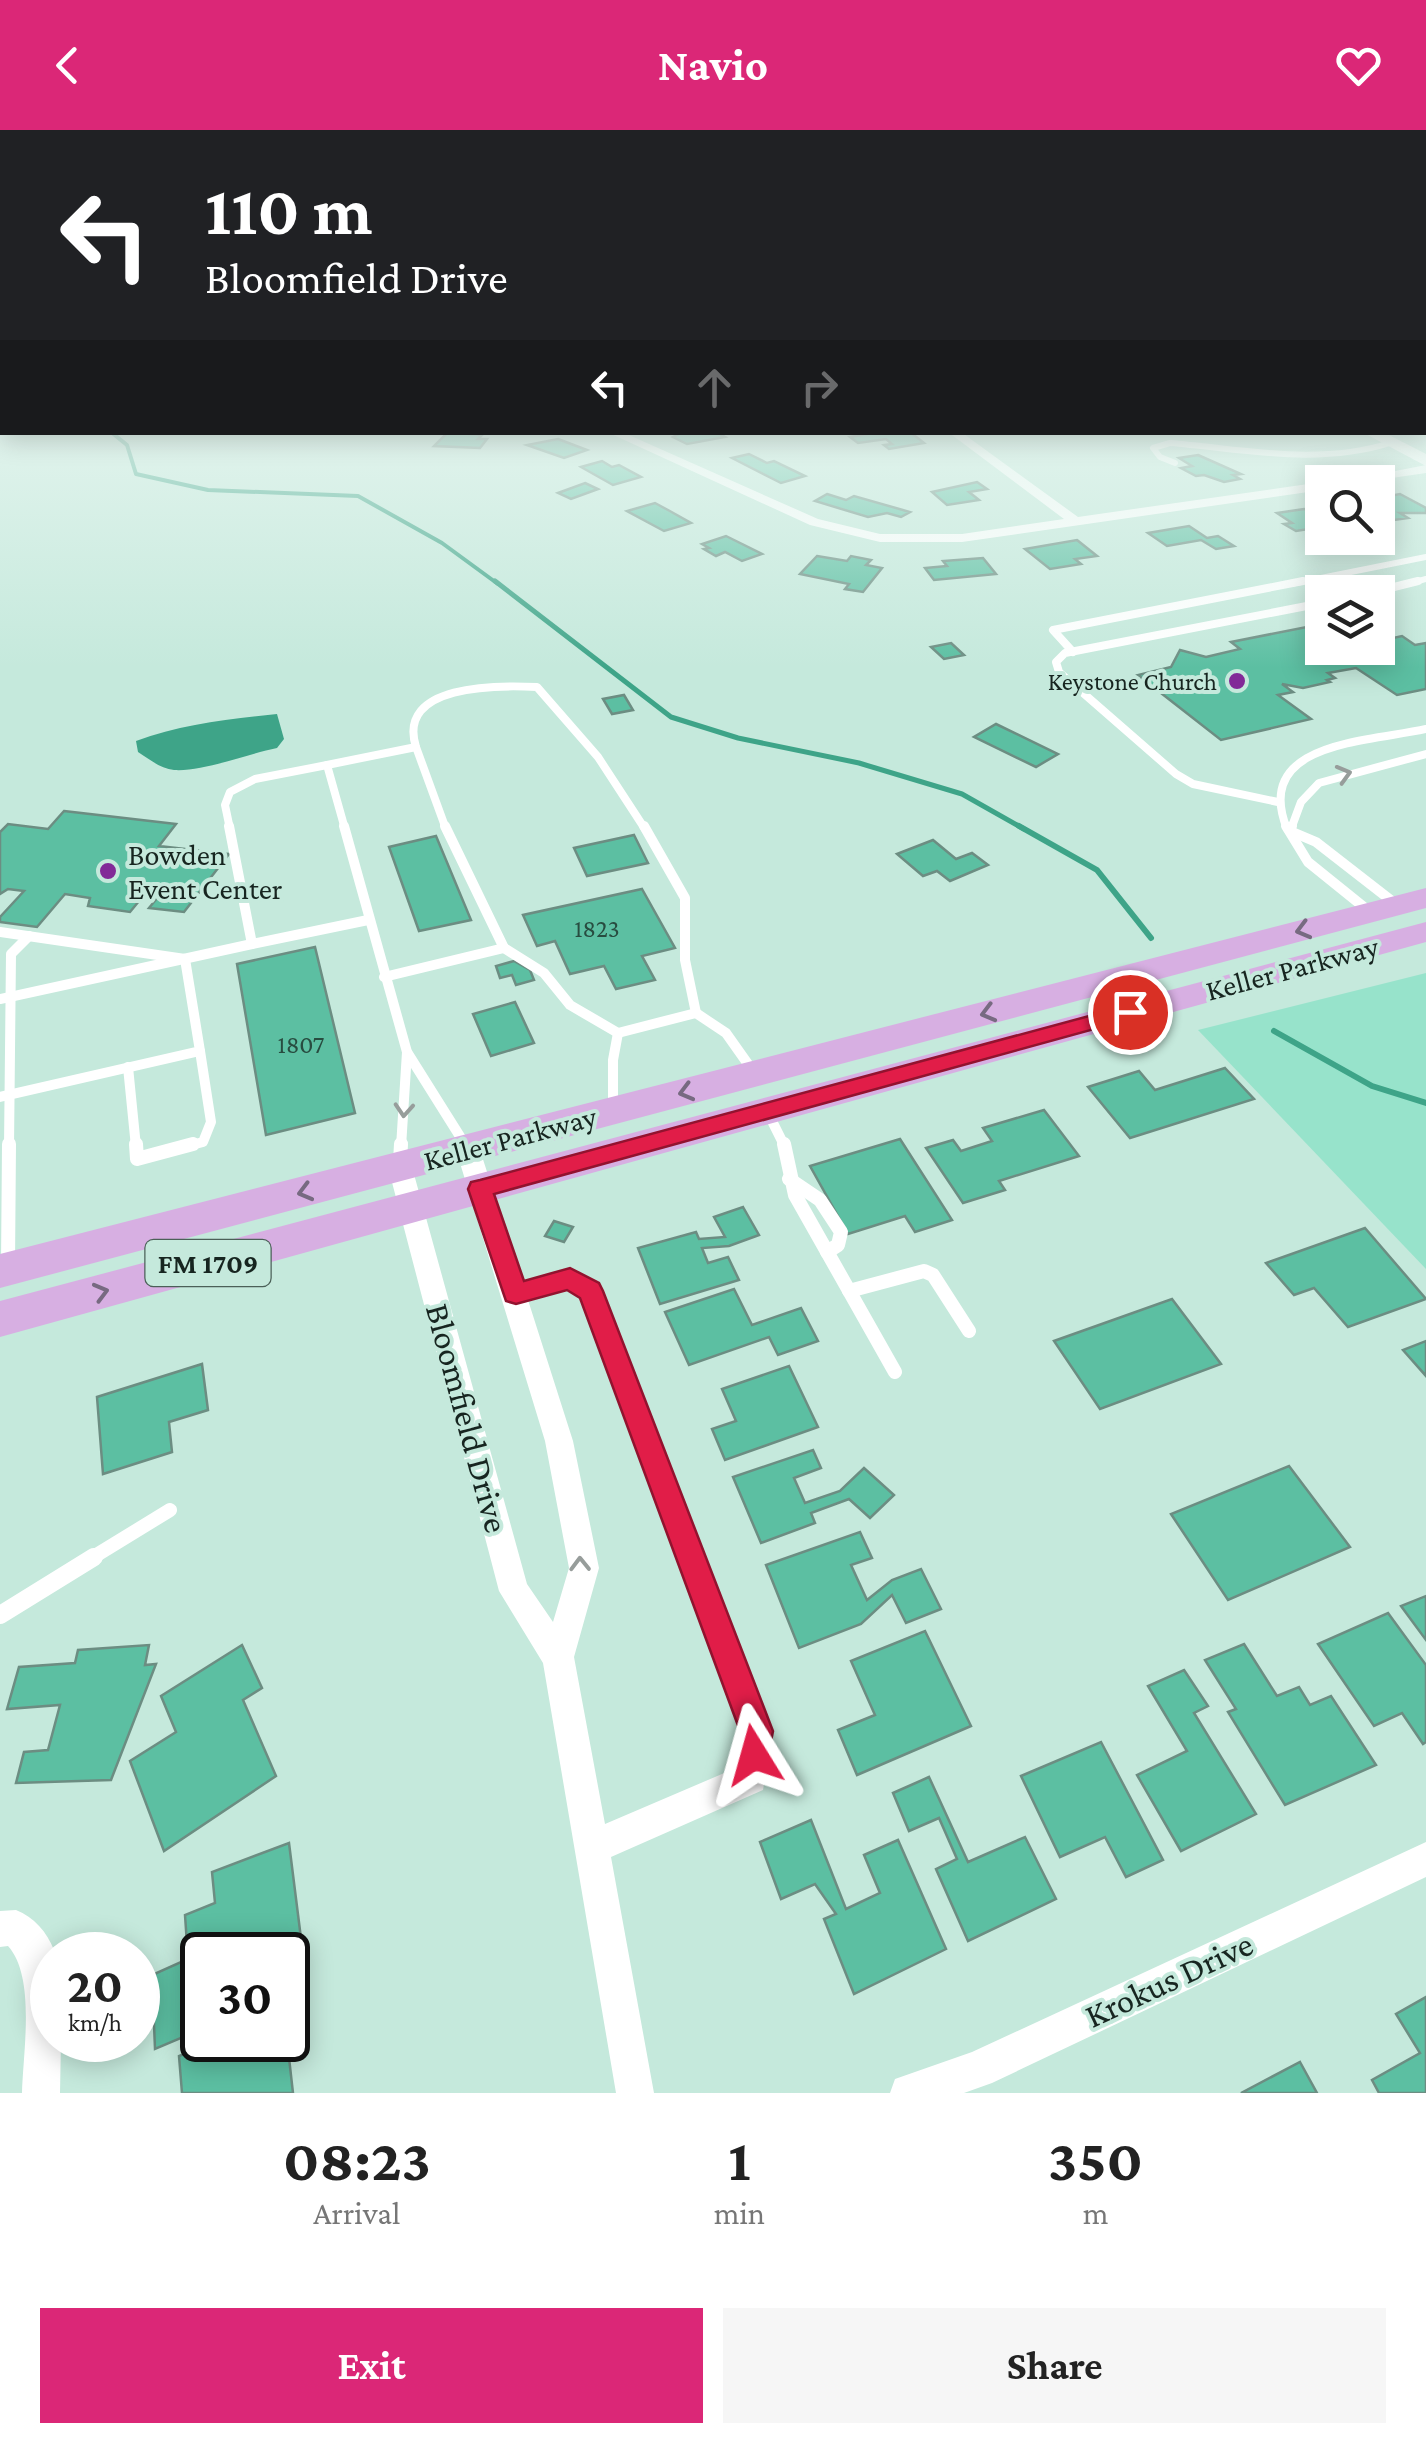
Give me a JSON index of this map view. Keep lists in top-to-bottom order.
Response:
{
  "streets": {
    "main road": ["Keller Parkway", "FM 1709"],
    "street": ["Bloomfield Drive", "Krokus Drive"]
  },
  "crossings": [
    ["Keller Parkway", "Bloomfield Drive"]
  ],
  "places": ["Keystone Church", "Bowden Event Center"],
  "house_numbers": ["1823", "1807"],
  "page": {
    "header": "Navio",
    "turn": ["110 m", "Bloomfield Drive"],
    "speed": "20 km/h",
    "limit": "30",
    "eta": [
      "08:23",
      "Arrival",
      "1",
      "min",
      "350",
      "m"
    ],
    "buttons": ["Exit", "Share"]
  }
}
